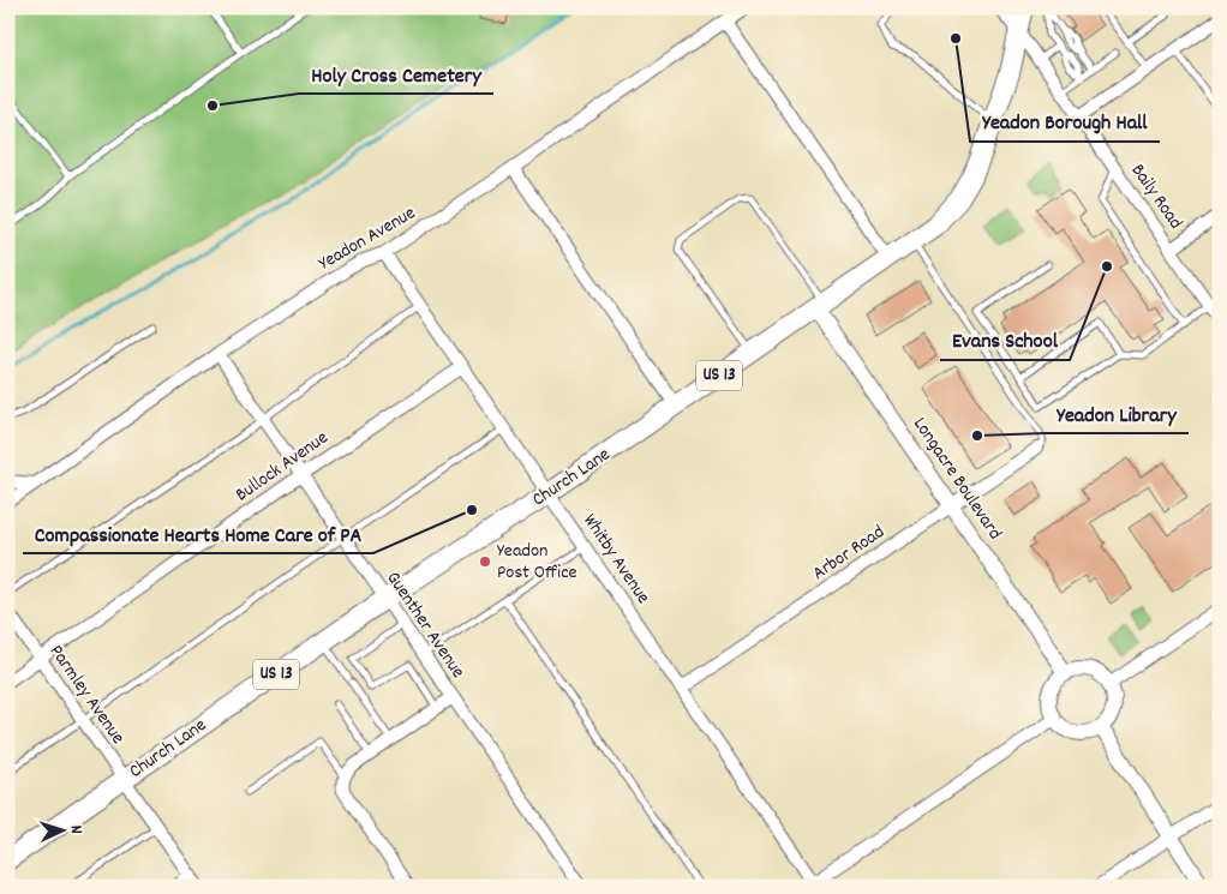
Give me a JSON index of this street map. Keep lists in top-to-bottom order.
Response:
{
  "streets": {
    "main road": ["US 13", "Church Lane"],
    "street": [
      "Baily Road",
      "Yeadon Avenue",
      "Bullock Avenue",
      "Longacre Boulevard",
      "Arbor Road",
      "Whitby Avenue",
      "Guenther Avenue",
      "Parmley Avenue"
    ]
  },
  "crossings": [
    ["Baily Road", "Church Lane"],
    ["Yeadon Avenue", "Whitby Avenue"],
    ["Yeadon Avenue", "Guenther Avenue"],
    ["Bullock Avenue", "Whitby Avenue"],
    ["Bullock Avenue", "Guenther Avenue"],
    ["Bullock Avenue", "Parmley Avenue"],
    ["Church Lane", "Longacre Boulevard"],
    ["Church Lane", "Whitby Avenue"],
    ["Church Lane", "Guenther Avenue"],
    ["Church Lane", "Parmley Avenue"],
    ["Longacre Boulevard", "Arbor Road"],
    ["Arbor Road", "Whitby Avenue"]
  ],
  "places": [
    "Yeadon Borough Hall",
    "Holy Cross Cemetery",
    "Evans School",
    "Yeadon Library",
    "Compassionate Hearts Home Care of PA",
    "Yeadon Post Office"
  ],
  "north": "right"
}
